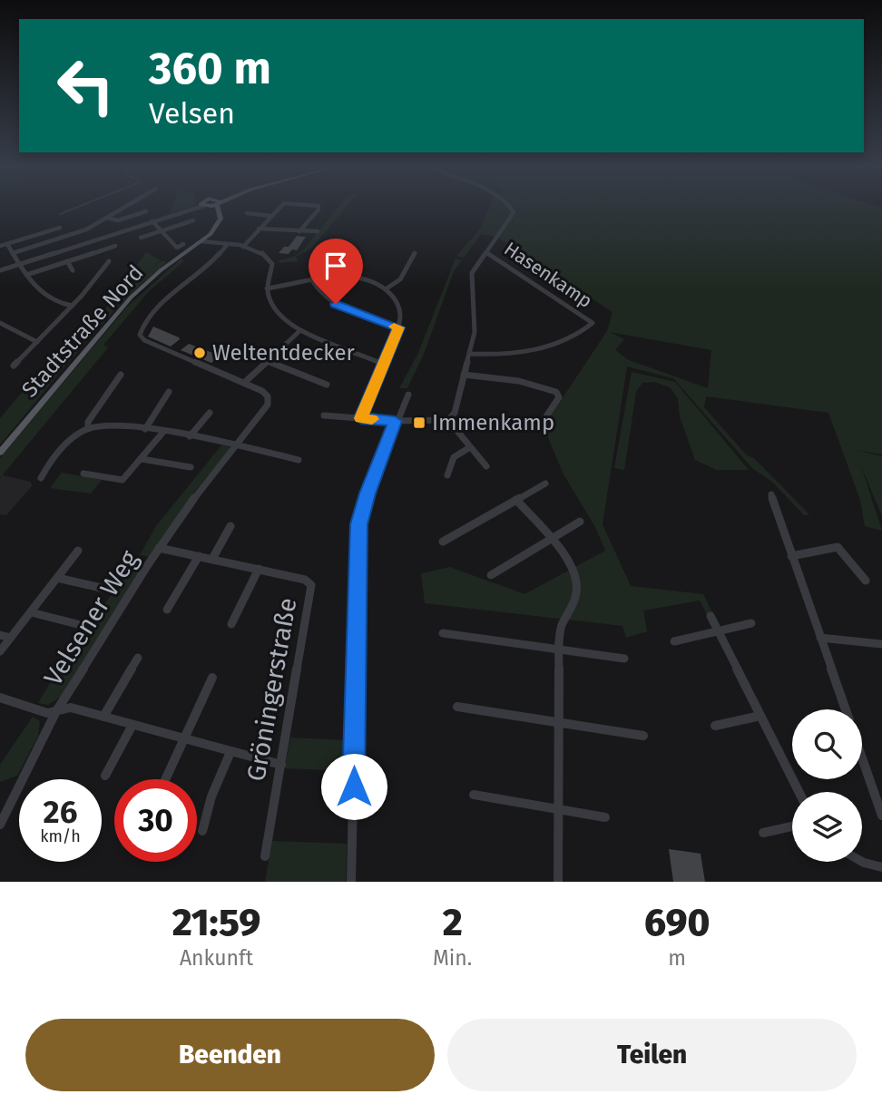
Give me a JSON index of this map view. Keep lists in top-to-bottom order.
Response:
{
  "streets": {
    "main road": ["Stadtstraße Nord"],
    "street": ["Hasenkamp", "Velsener Weg", "Gröningerstraße"]
  },
  "crossings": [
    ["Velsener Weg", "Gröningerstraße"]
  ],
  "places": {
    "other": ["Weltentdecker"],
    "transit": ["Immenkamp"]
  },
  "page": {
    "turn": ["360 m", "Velsen"],
    "speed": "26 km/h",
    "limit": "30",
    "eta": [
      "21:59",
      "Ankunft",
      "2",
      "Min.",
      "690",
      "m"
    ],
    "buttons": ["Beenden", "Teilen"]
  }
}
